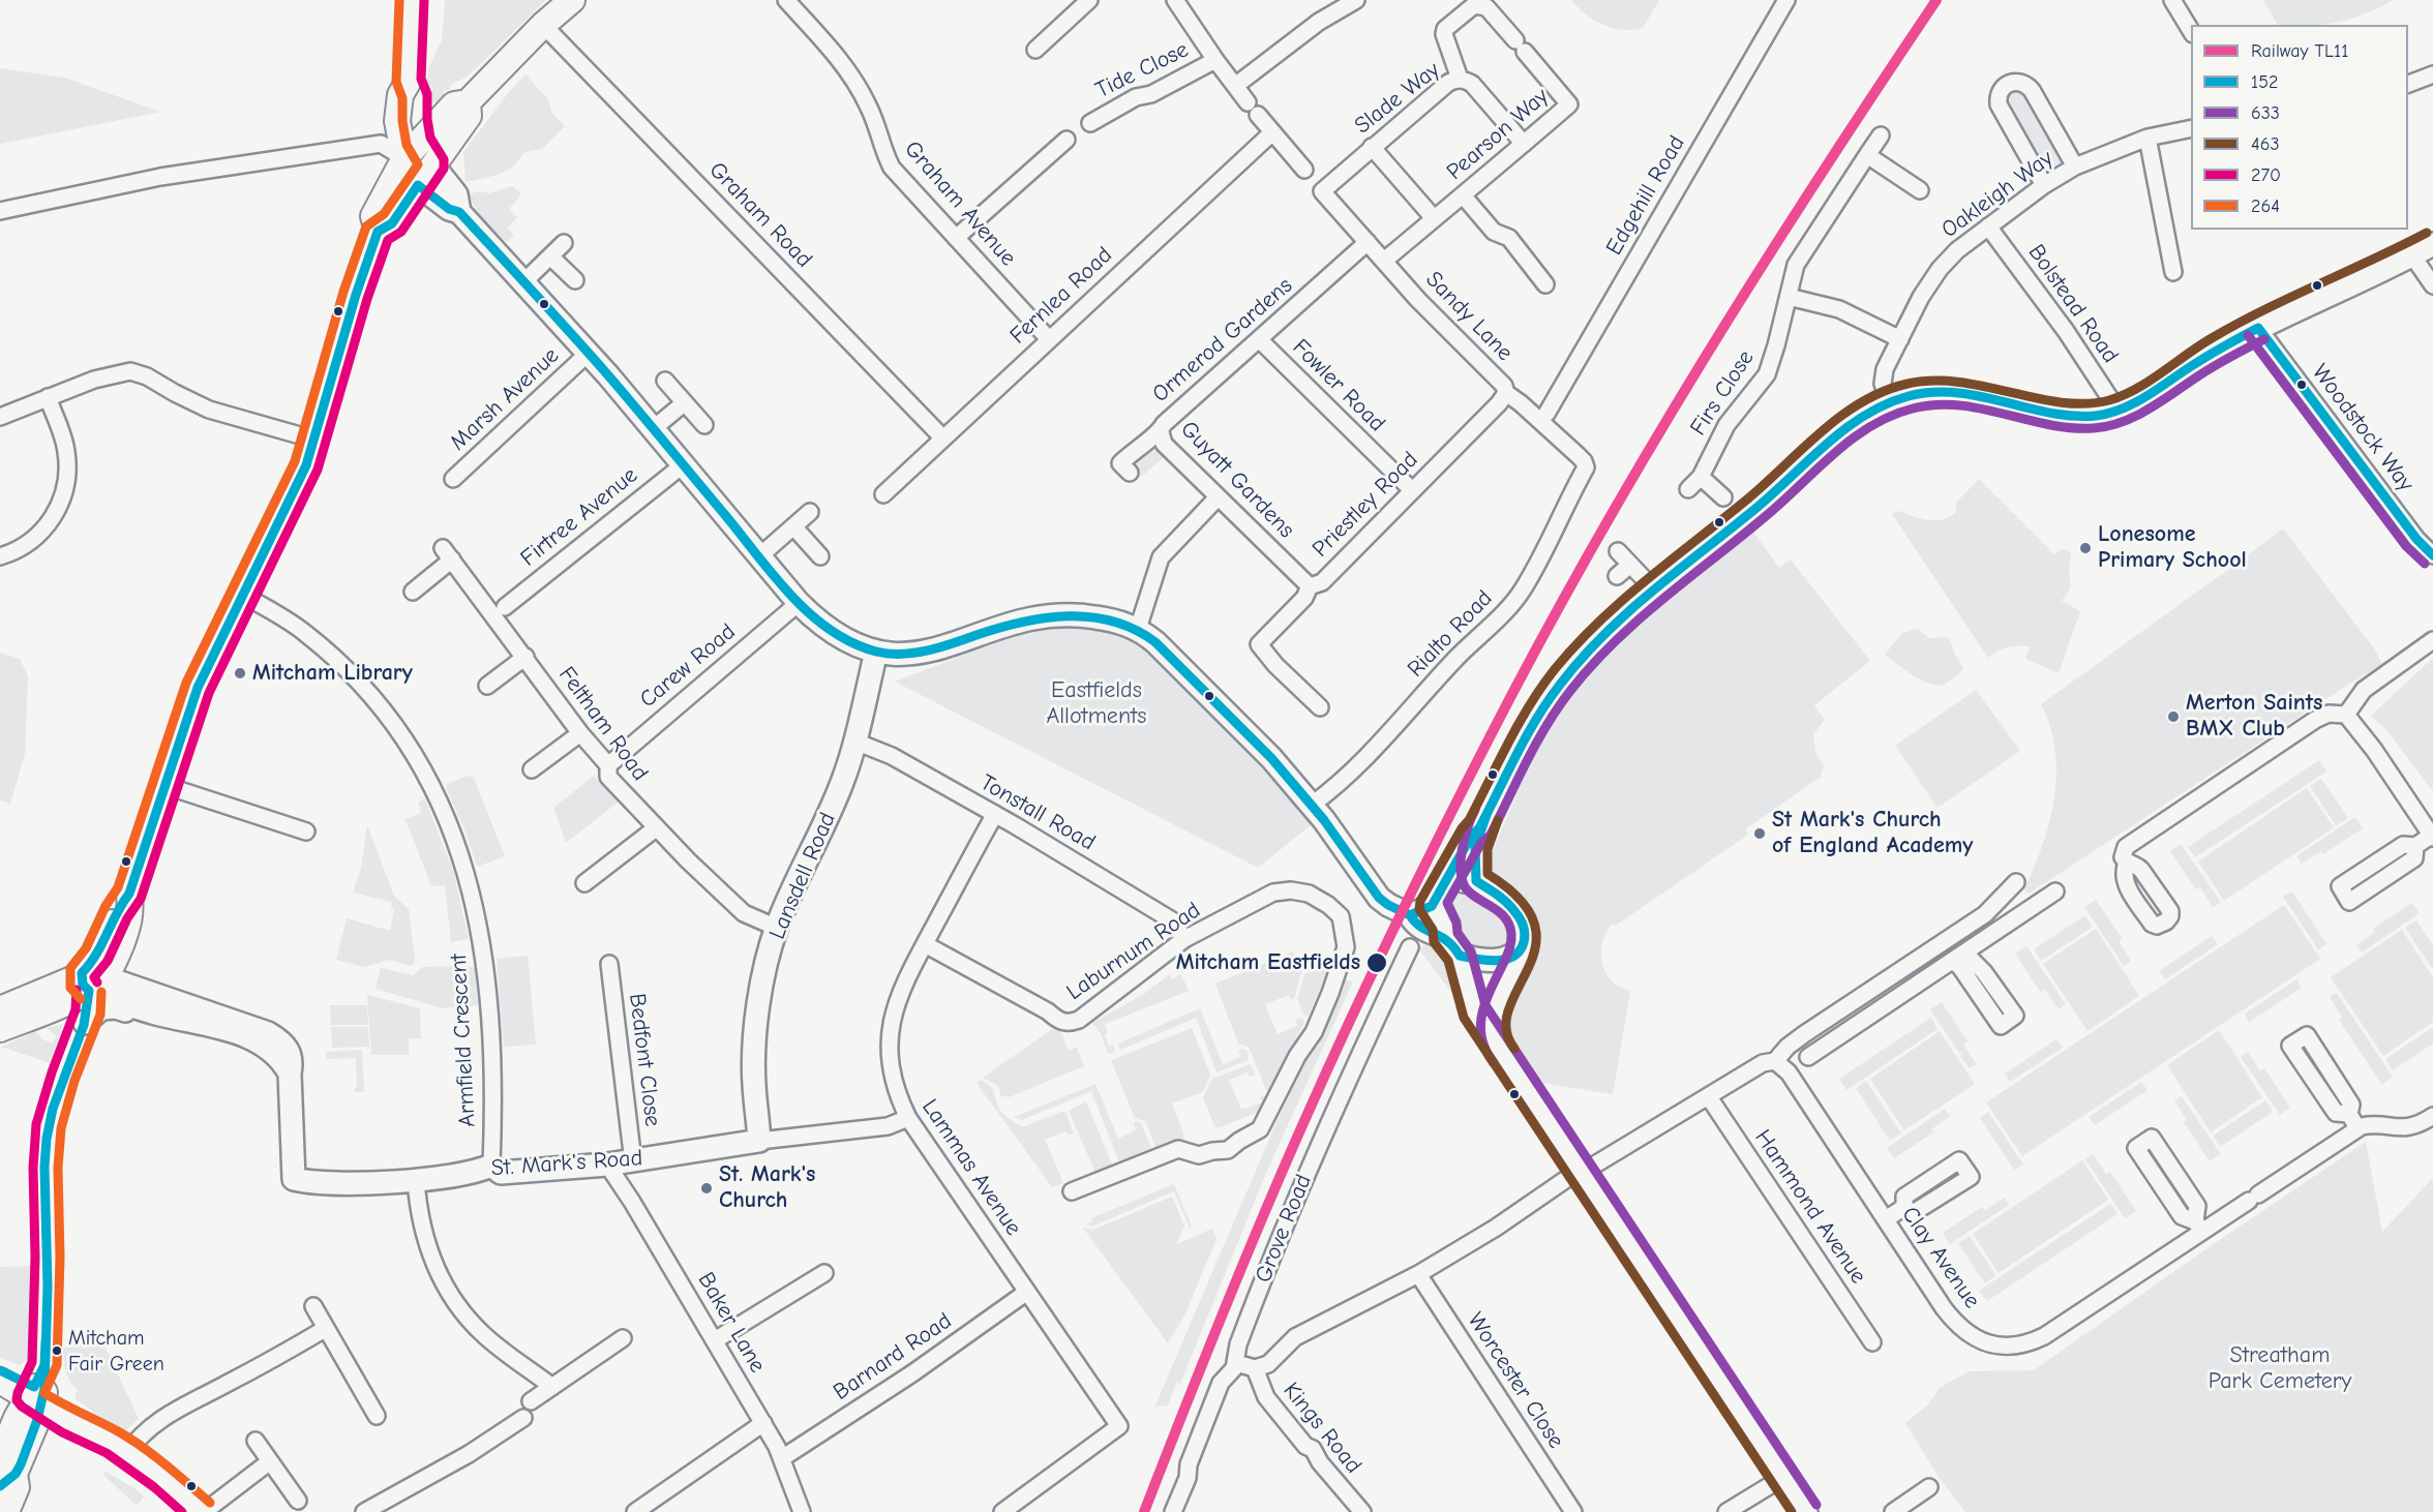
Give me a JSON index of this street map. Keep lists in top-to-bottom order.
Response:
{
  "streets": {
    "street": [
      "Tide Close",
      "Slade Way",
      "Pearson Way",
      "Oakleigh Way",
      "Edgehill Road",
      "Graham Avenue",
      "Graham Road",
      "Fernlea Road",
      "Bolstead Road",
      "Sandy Lane",
      "Ormerod Gardens",
      "Fowler Road",
      "Firs Close",
      "Marsh Avenue",
      "Woodstock Way",
      "Guyatt Gardens",
      "Priestley Road",
      "Firtree Avenue",
      "Rialto Road",
      "Carew Road",
      "Feltham Road",
      "Tonstall Road",
      "Lansdell Road",
      "Laburnum Road",
      "Armfield Crescent",
      "Bedfont Close",
      "St. Mark's Road",
      "Lammas Avenue",
      "Hammond Avenue",
      "Grove Road",
      "Clay Avenue",
      "Baker Lane",
      "Barnard Road",
      "Worcester Close",
      "Kings Road"
    ]
  },
  "crossings": [
    ["Slade Way", "Pearson Way"],
    ["Slade Way", "Sandy Lane"],
    ["Pearson Way", "Sandy Lane"],
    ["Oakleigh Way", "Bolstead Road"],
    ["Graham Avenue", "Fernlea Road"],
    ["Graham Road", "Fernlea Road"],
    ["Sandy Lane", "Ormerod Gardens"],
    ["Sandy Lane", "Priestley Road"],
    ["Sandy Lane", "Rialto Road"],
    ["Ormerod Gardens", "Fowler Road"],
    ["Ormerod Gardens", "Guyatt Gardens"],
    ["Fowler Road", "Priestley Road"],
    ["Guyatt Gardens", "Priestley Road"],
    ["Carew Road", "Feltham Road"],
    ["Feltham Road", "Lansdell Road"],
    ["Tonstall Road", "Lansdell Road"],
    ["Tonstall Road", "Laburnum Road"],
    ["Tonstall Road", "Lammas Avenue"],
    ["Lansdell Road", "St. Mark's Road"],
    ["Laburnum Road", "Lammas Avenue"],
    ["Armfield Crescent", "St. Mark's Road"],
    ["Bedfont Close", "St. Mark's Road"],
    ["St. Mark's Road", "Baker Lane"],
    ["Lammas Avenue", "Barnard Road"],
    ["Baker Lane", "Barnard Road"]
  ],
  "parks": ["Eastfields Allotments", "Streatham Park Cemetery"],
  "places": [
    "Lonesome Primary School",
    "Mitcham Library",
    "Merton Saints BMX Club",
    "St Mark's Church of England Academy",
    "Mitcham Eastfields",
    "St. Mark's Church",
    "Mitcham Fair Green"
  ],
  "lines": [
    "rail line TL11",
    "transit line 270",
    "transit line 264",
    "transit line 152",
    "transit line 463",
    "transit line 633"
  ],
  "legend": [
    "Railway TL11",
    "152",
    "633",
    "463",
    "270",
    "264"
  ]
}
